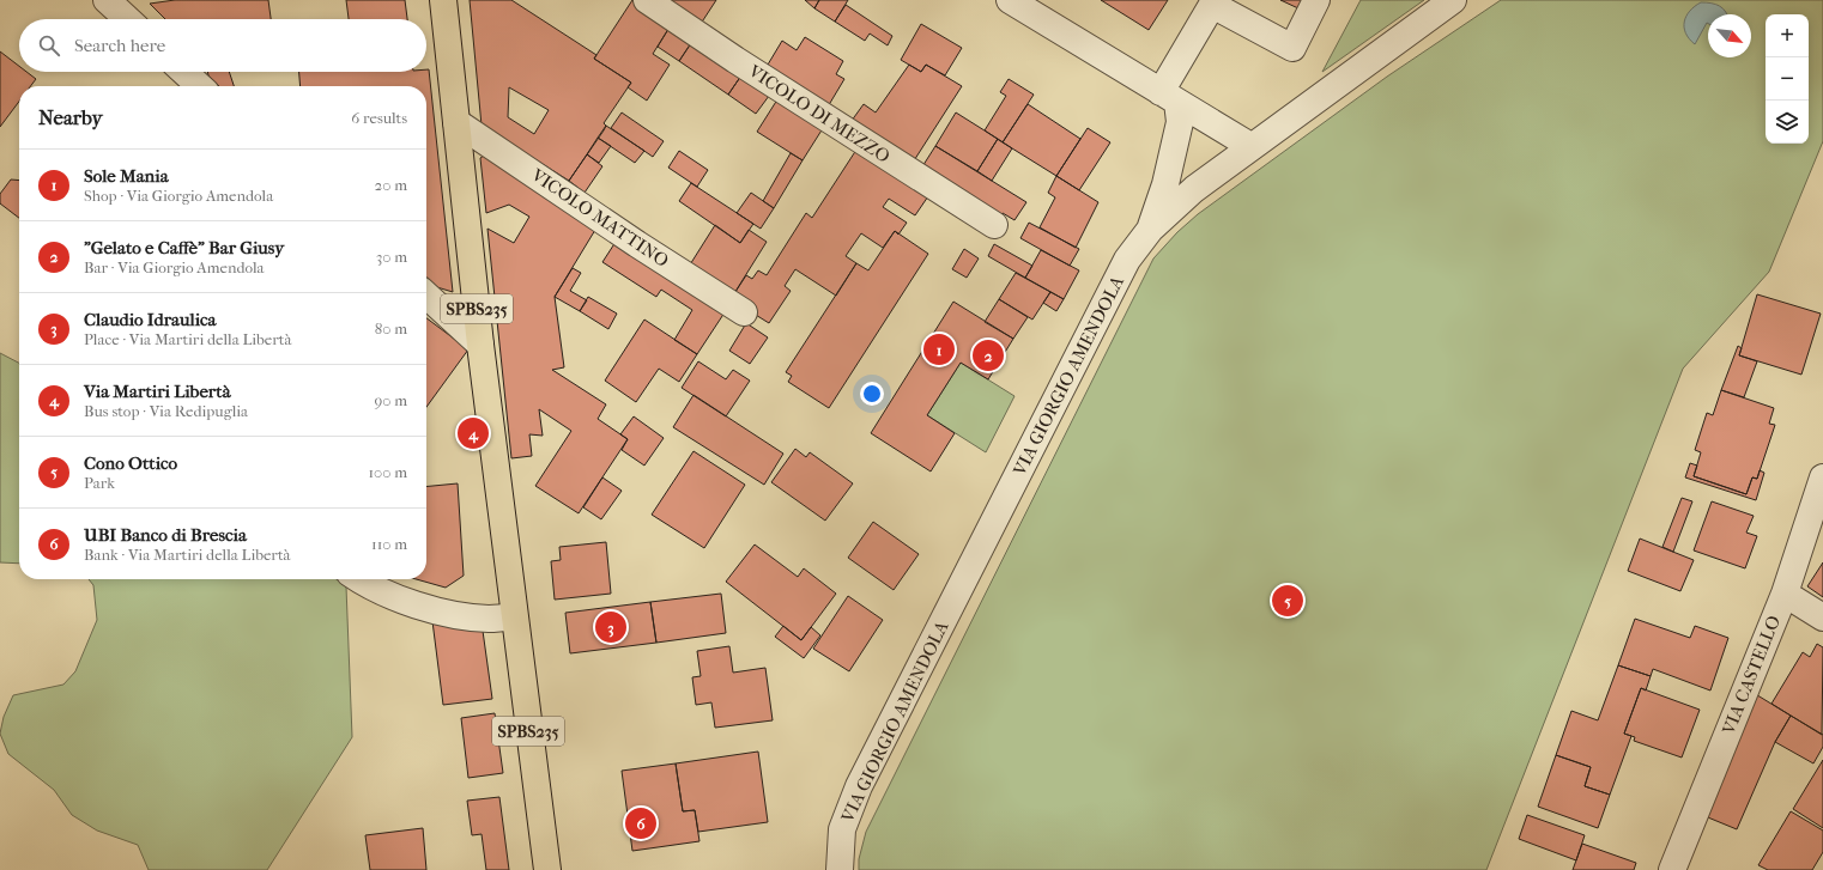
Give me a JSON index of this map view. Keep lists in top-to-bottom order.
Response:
{
  "streets": {
    "main road": ["SPBS235"],
    "street": [
      "VICOLO DI MEZZO",
      "VICOLO MATTINO",
      "VIA GIORGIO AMENDOLA",
      "VIA CASTELLO"
    ]
  },
  "crossings": [
    ["VICOLO MATTINO", "SPBS235"]
  ],
  "north": "bottom right",
  "page": {
    "map_buttons": ["+", "−"],
    "search": "Search here",
    "heading": ["Nearby", "6 results"],
    "list": [
      {
        "mark": "1",
        "name": "Sole Mania",
        "note": "Shop · Via Giorgio Amendola",
        "value": "20 m"
      },
      {
        "mark": "2",
        "name": "\"Gelato e Caffè\" Bar Giusy",
        "note": "Bar · Via Giorgio Amendola",
        "value": "30 m"
      },
      {
        "mark": "3",
        "name": "Claudio Idraulica",
        "note": "Place · Via Martiri della Libertà",
        "value": "80 m"
      },
      {
        "mark": "4",
        "name": "Via Martiri Libertà",
        "note": "Bus stop · Via Redipuglia",
        "value": "90 m"
      },
      {
        "mark": "5",
        "name": "Cono Ottico",
        "note": "Park",
        "value": "100 m"
      },
      {
        "mark": "6",
        "name": "UBI Banco di Brescia",
        "note": "Bank · Via Martiri della Libertà",
        "value": "110 m"
      }
    ],
    "pins": [
      "1",
      "2",
      "4",
      "5",
      "3",
      "6"
    ]
  }
}
